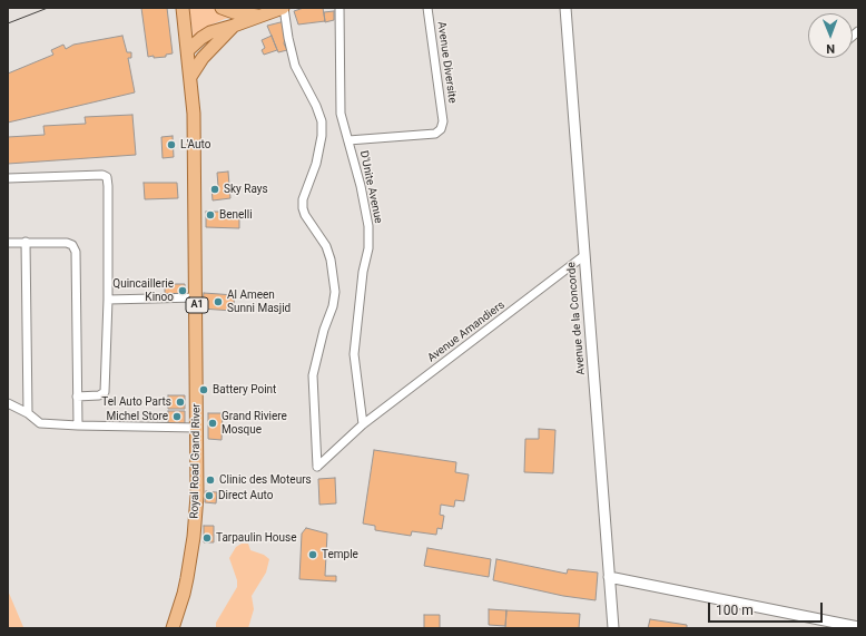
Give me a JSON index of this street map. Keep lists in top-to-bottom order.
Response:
{
  "streets": {
    "main road": ["A1", "Royal Road Grand River"],
    "street": [
      "Avenue Diversite",
      "D'Unite Avenue",
      "Avenue de la Concorde",
      "Avenue Amandiers"
    ]
  },
  "crossings": [
    ["Avenue Diversite", "D'Unite Avenue"],
    ["D'Unite Avenue", "Avenue Amandiers"],
    ["A1", "Royal Road Grand River"],
    ["Avenue de la Concorde", "Avenue Amandiers"]
  ],
  "places": [
    "L'Auto",
    "Sky Rays",
    "Benelli",
    "Quincaillerie Kinoo",
    "Al Ameen Sunni Masjid",
    "Battery Point",
    "Tel Auto Parts",
    "Michel Store",
    "Grand Riviere Mosque",
    "Clinic des Moteurs",
    "Direct Auto",
    "Tarpaulin House",
    "Temple"
  ],
  "scale_bar": "100 m",
  "north": "bottom"
}
